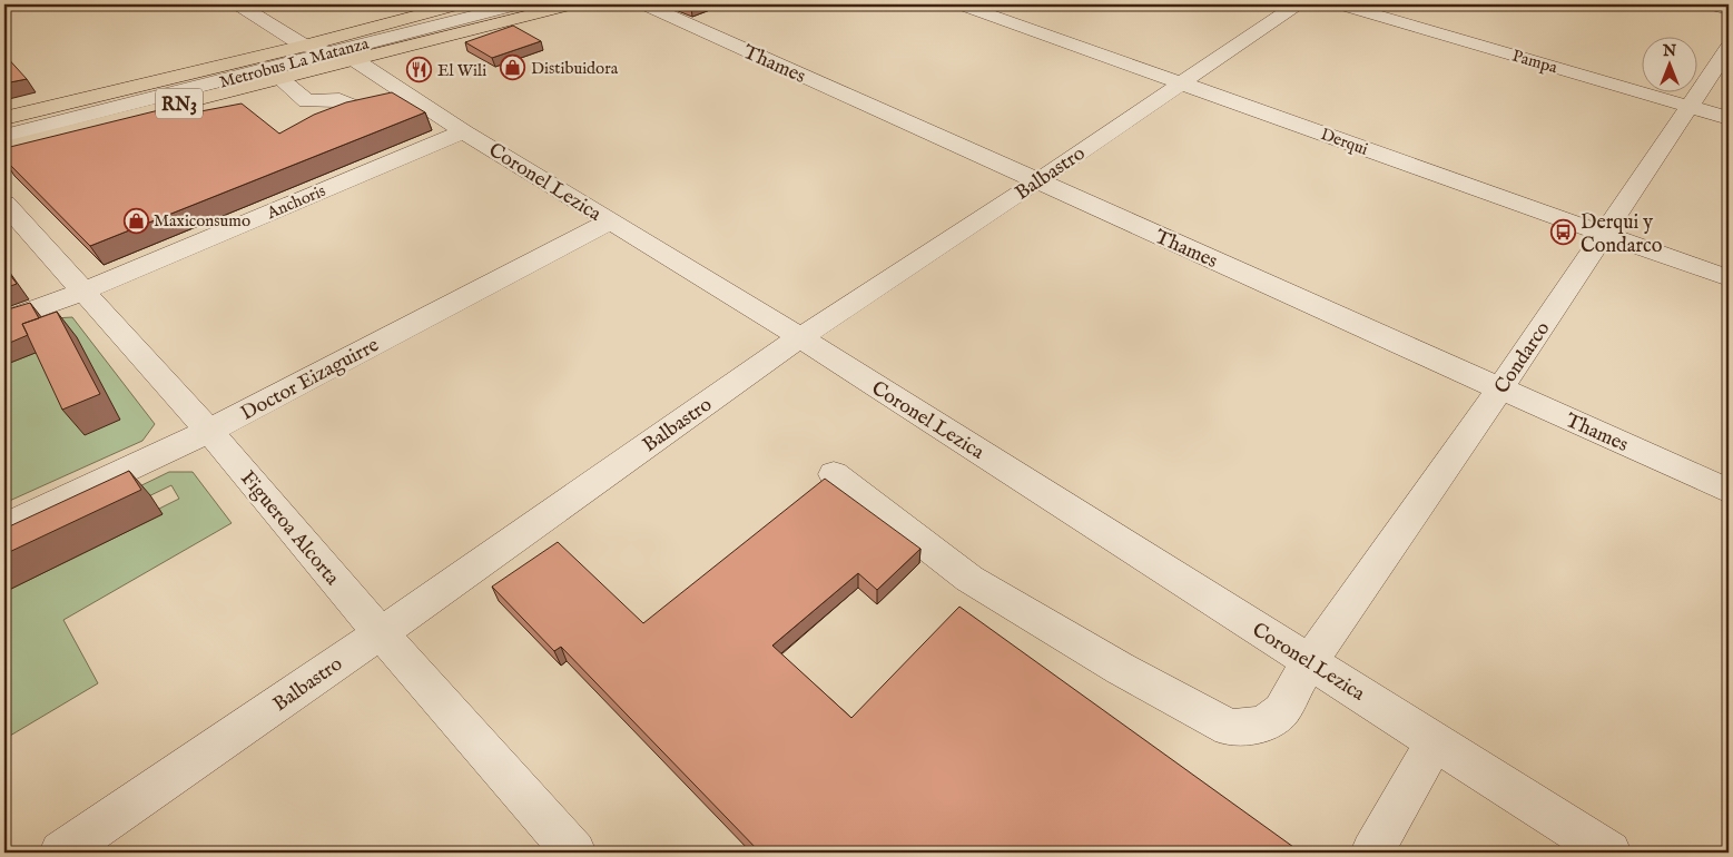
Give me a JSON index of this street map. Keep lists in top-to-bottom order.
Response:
{
  "streets": {
    "highway": ["RN3"],
    "street": [
      "Pampa",
      "Metrobus La Matanza",
      "Thames",
      "Derqui",
      "Balbastro",
      "Coronel Lezica",
      "Anchoris",
      "Condarco",
      "Doctor Eizaguirre",
      "Figueroa Alcorta"
    ]
  },
  "crossings": [
    ["Pampa", "Condarco"],
    ["Metrobus La Matanza", "RN3"],
    ["Metrobus La Matanza", "Coronel Lezica"],
    ["Thames", "Balbastro"],
    ["Thames", "Condarco"],
    ["RN3", "Coronel Lezica"],
    ["Derqui", "Balbastro"],
    ["Derqui", "Condarco"],
    ["Balbastro", "Coronel Lezica"],
    ["Balbastro", "Figueroa Alcorta"],
    ["Coronel Lezica", "Anchoris"],
    ["Coronel Lezica", "Condarco"],
    ["Coronel Lezica", "Doctor Eizaguirre"],
    ["Anchoris", "Figueroa Alcorta"],
    ["Doctor Eizaguirre", "Figueroa Alcorta"]
  ],
  "places": {
    "shop": ["Distibuidora", "Maxiconsumo"],
    "restaurant": ["El Wili"],
    "bus stop": ["Derqui y Condarco"]
  },
  "north": "top"
}
